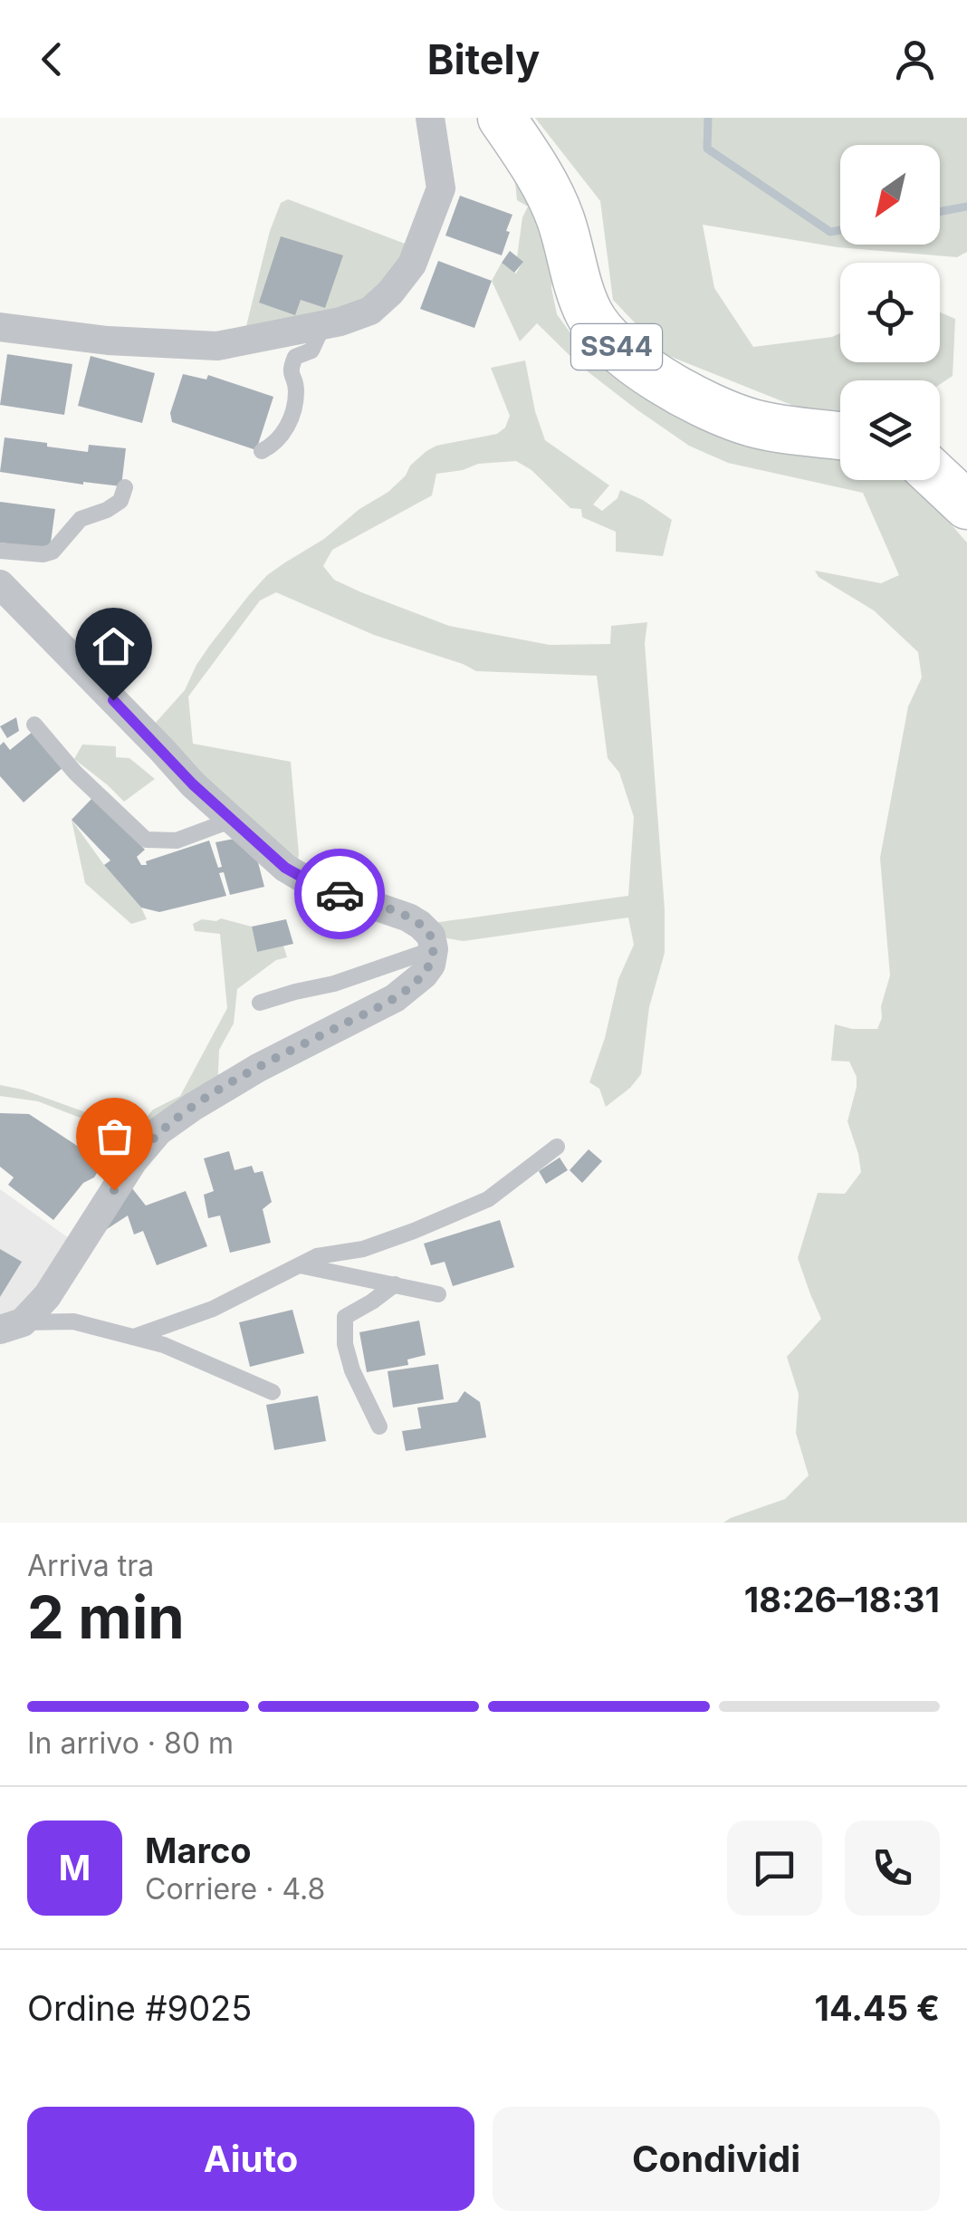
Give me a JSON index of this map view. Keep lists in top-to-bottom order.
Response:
{
  "streets": {
    "main road": ["SS44"]
  },
  "north": "bottom left",
  "page": {
    "header": "Bitely",
    "heading": ["2 min", "Arriva tra", "18:26–18:31"],
    "panel": [
      "Marco",
      "Corriere · 4.8",
      "Ordine #9025",
      "14.45 €"
    ],
    "bar": "In arrivo · 80 m",
    "round": "M",
    "buttons": ["Aiuto", "Condividi"]
  }
}
